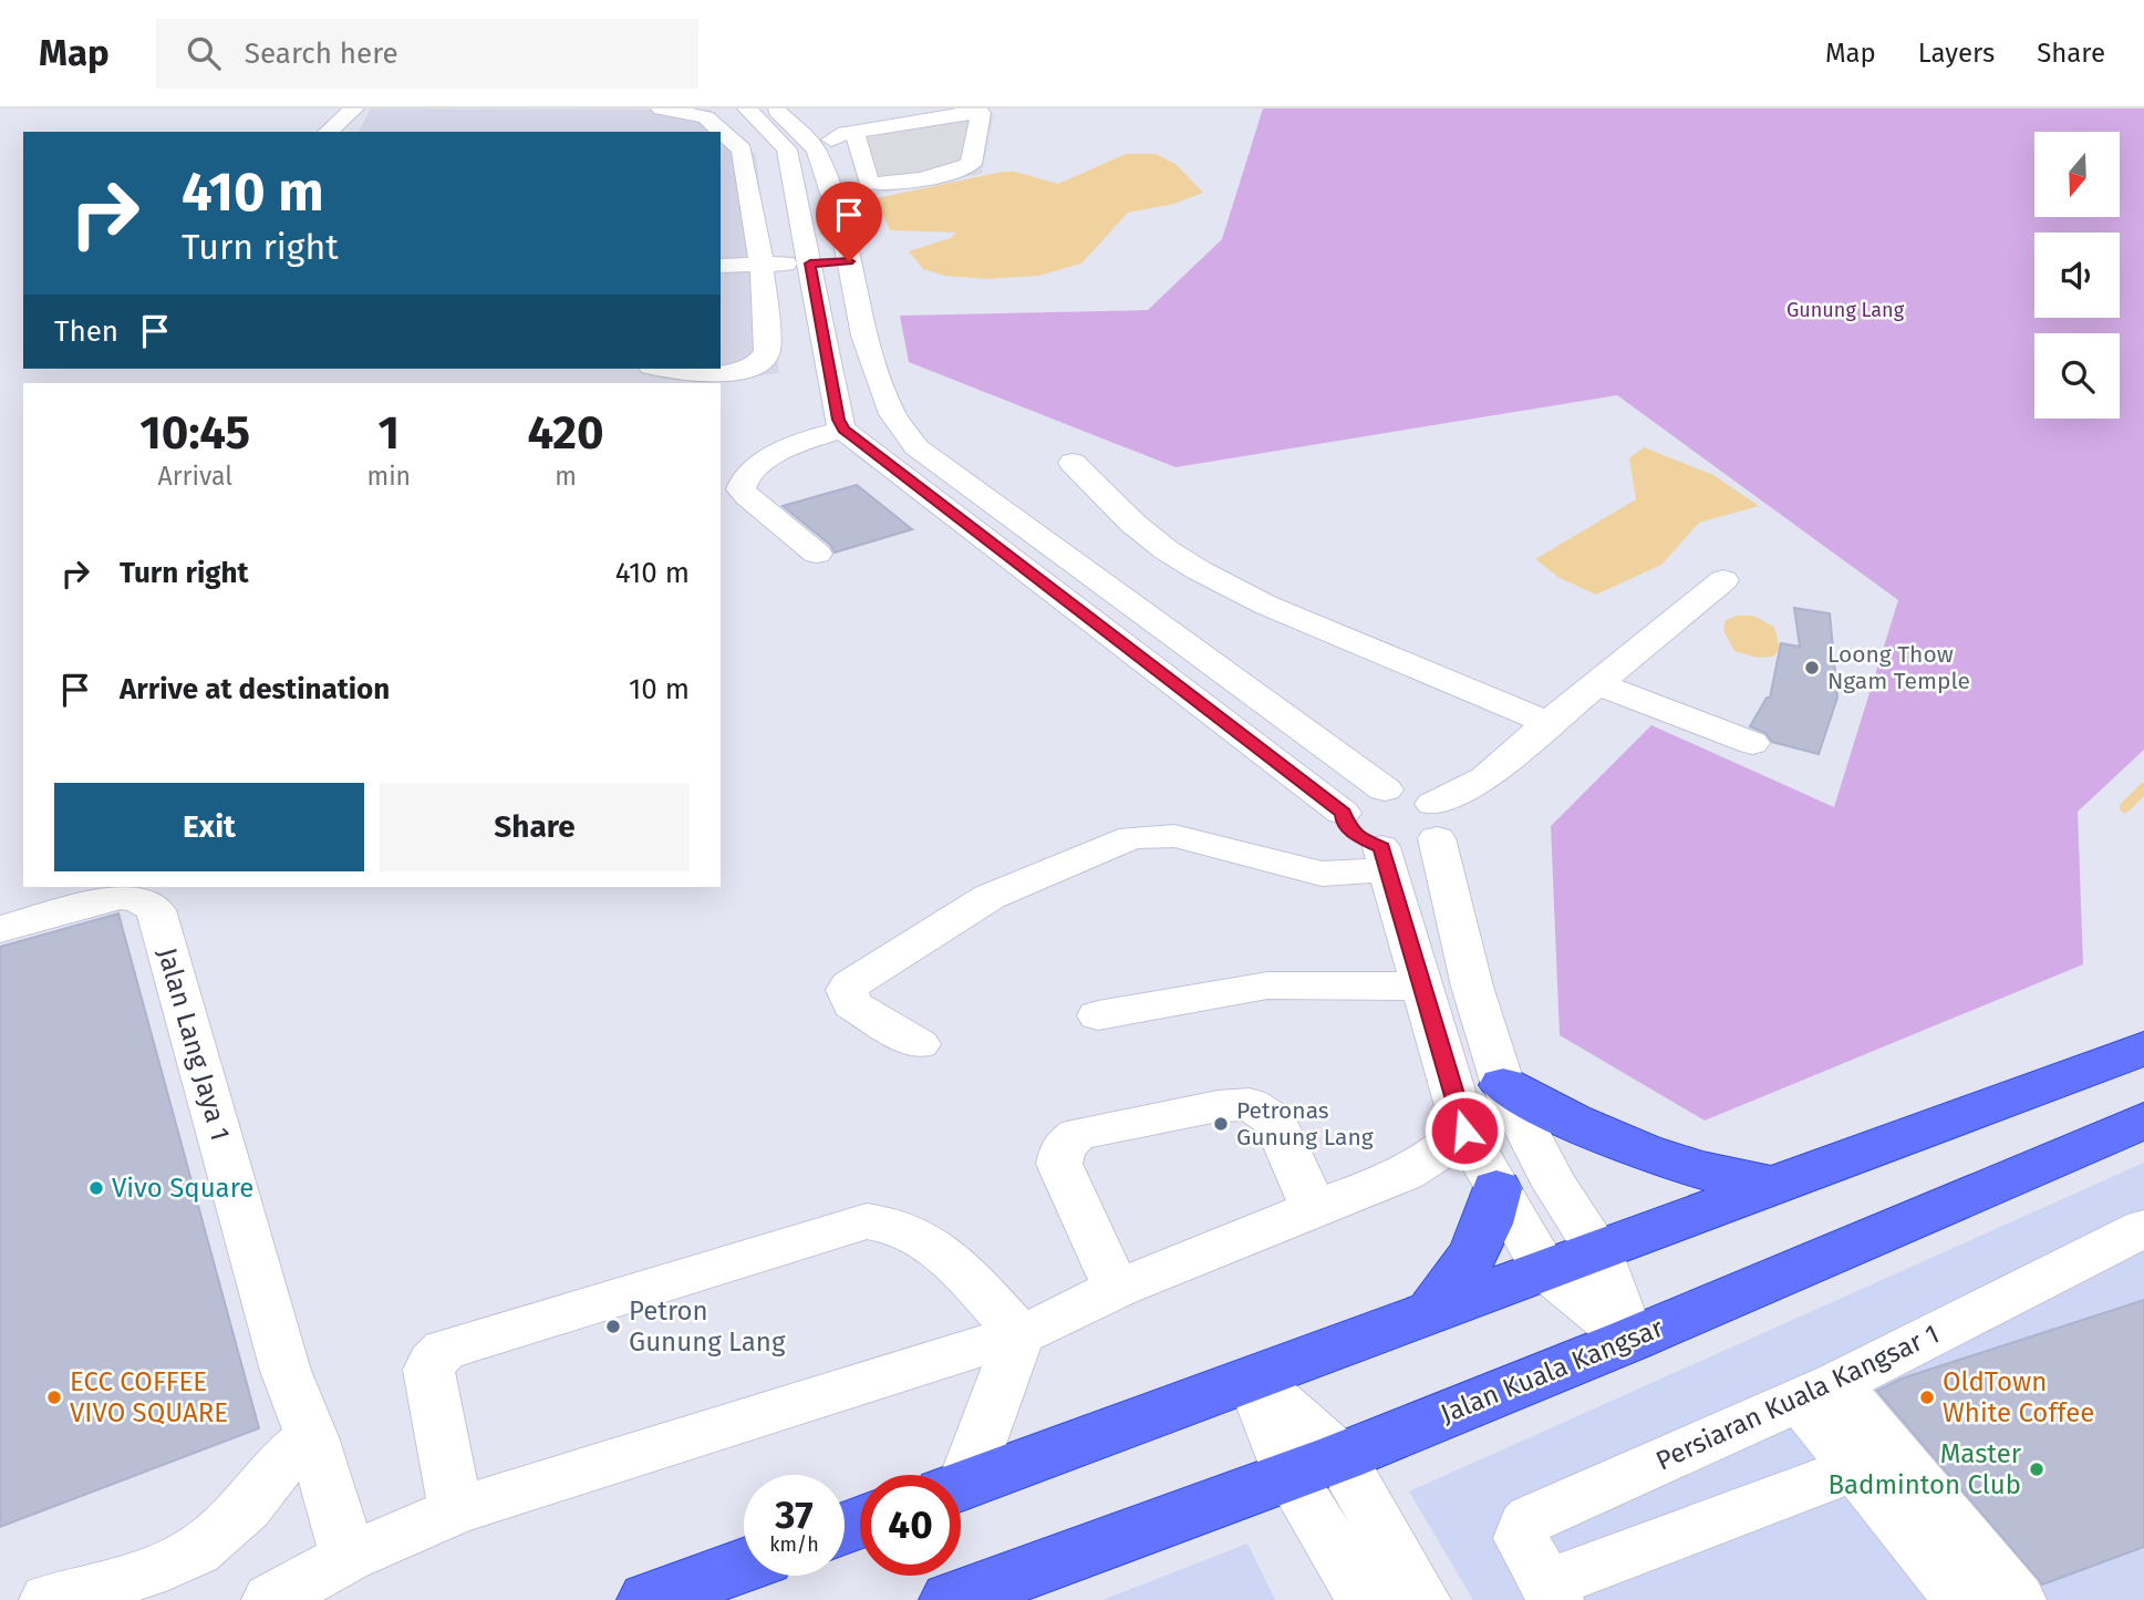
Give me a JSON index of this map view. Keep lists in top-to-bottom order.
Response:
{
  "streets": {
    "highway": ["Jalan Kuala Kangsar"],
    "street": ["Jalan Lang Jaya 1", "Persiaran Kuala Kangsar 1"]
  },
  "parks": ["Gunung Lang"],
  "places": [
    "Loong Thow Ngam Temple",
    "Petronas Gunung Lang",
    "Vivo Square",
    "Petron Gunung Lang",
    "ECC COFFEE VIVO SQUARE",
    "OldTown White Coffee",
    "Master Badminton Club"
  ],
  "north": "bottom",
  "page": {
    "header": "Map",
    "search": "Search here",
    "nav": ["Map", "Layers", "Share"],
    "turn": ["410 m", "Turn right"],
    "then": "Then",
    "eta": [
      "10:45",
      "Arrival",
      "1",
      "min",
      "420",
      "m"
    ],
    "list": [
      {
        "name": "Turn right",
        "value": "410 m"
      },
      {
        "name": "Arrive at destination",
        "value": "10 m"
      }
    ],
    "buttons": ["Exit", "Share"],
    "speed": "37 km/h",
    "limit": "40"
  }
}
